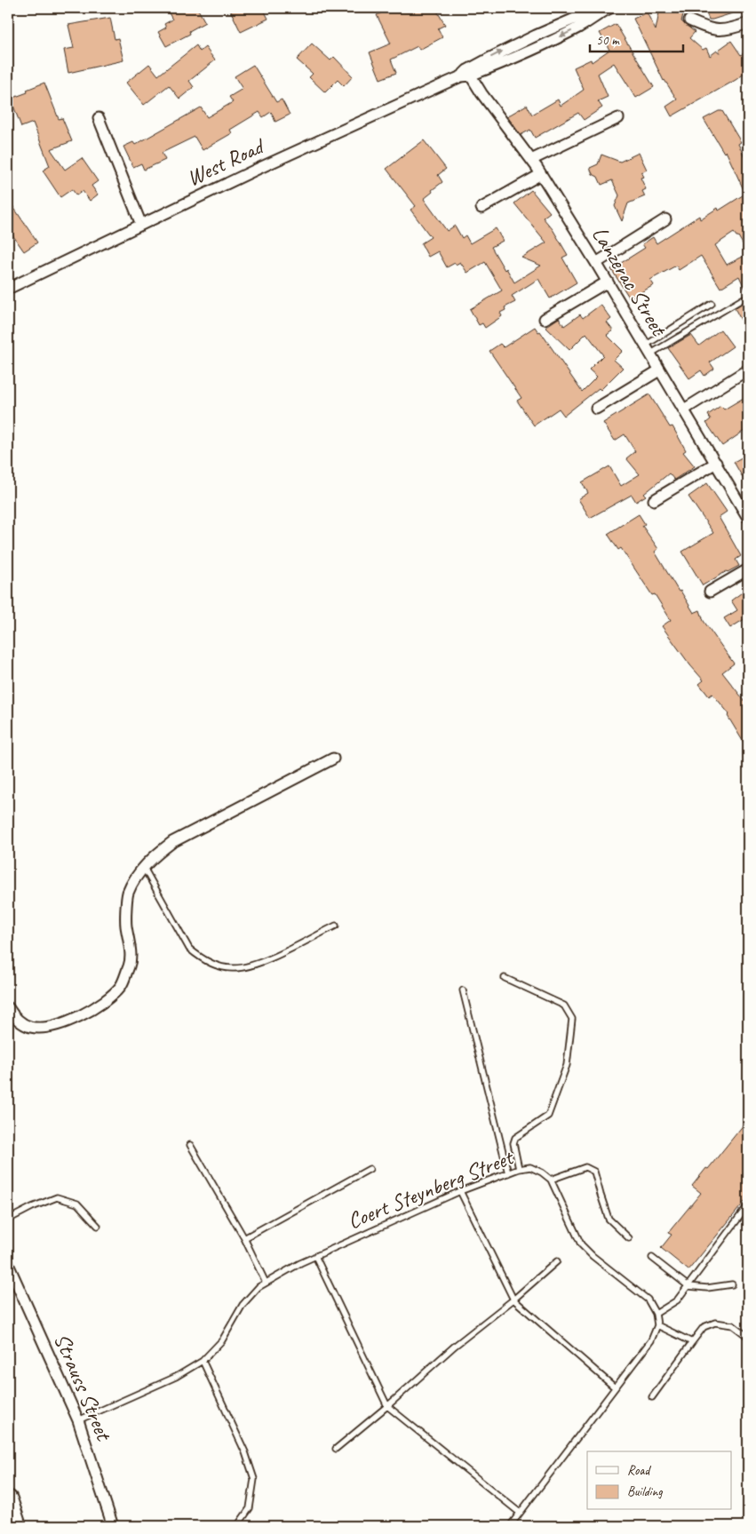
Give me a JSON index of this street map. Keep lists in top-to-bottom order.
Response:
{
  "streets": {
    "street": ["West Road", "Lanzerac Street", "Strauss Street"],
    "lane": ["Coert Steynberg Street"]
  },
  "crossings": [
    ["West Road", "Lanzerac Street"],
    ["Coert Steynberg Street", "Strauss Street"]
  ],
  "legend": ["Road", "Building"],
  "scale_bar": "50 m"
}
